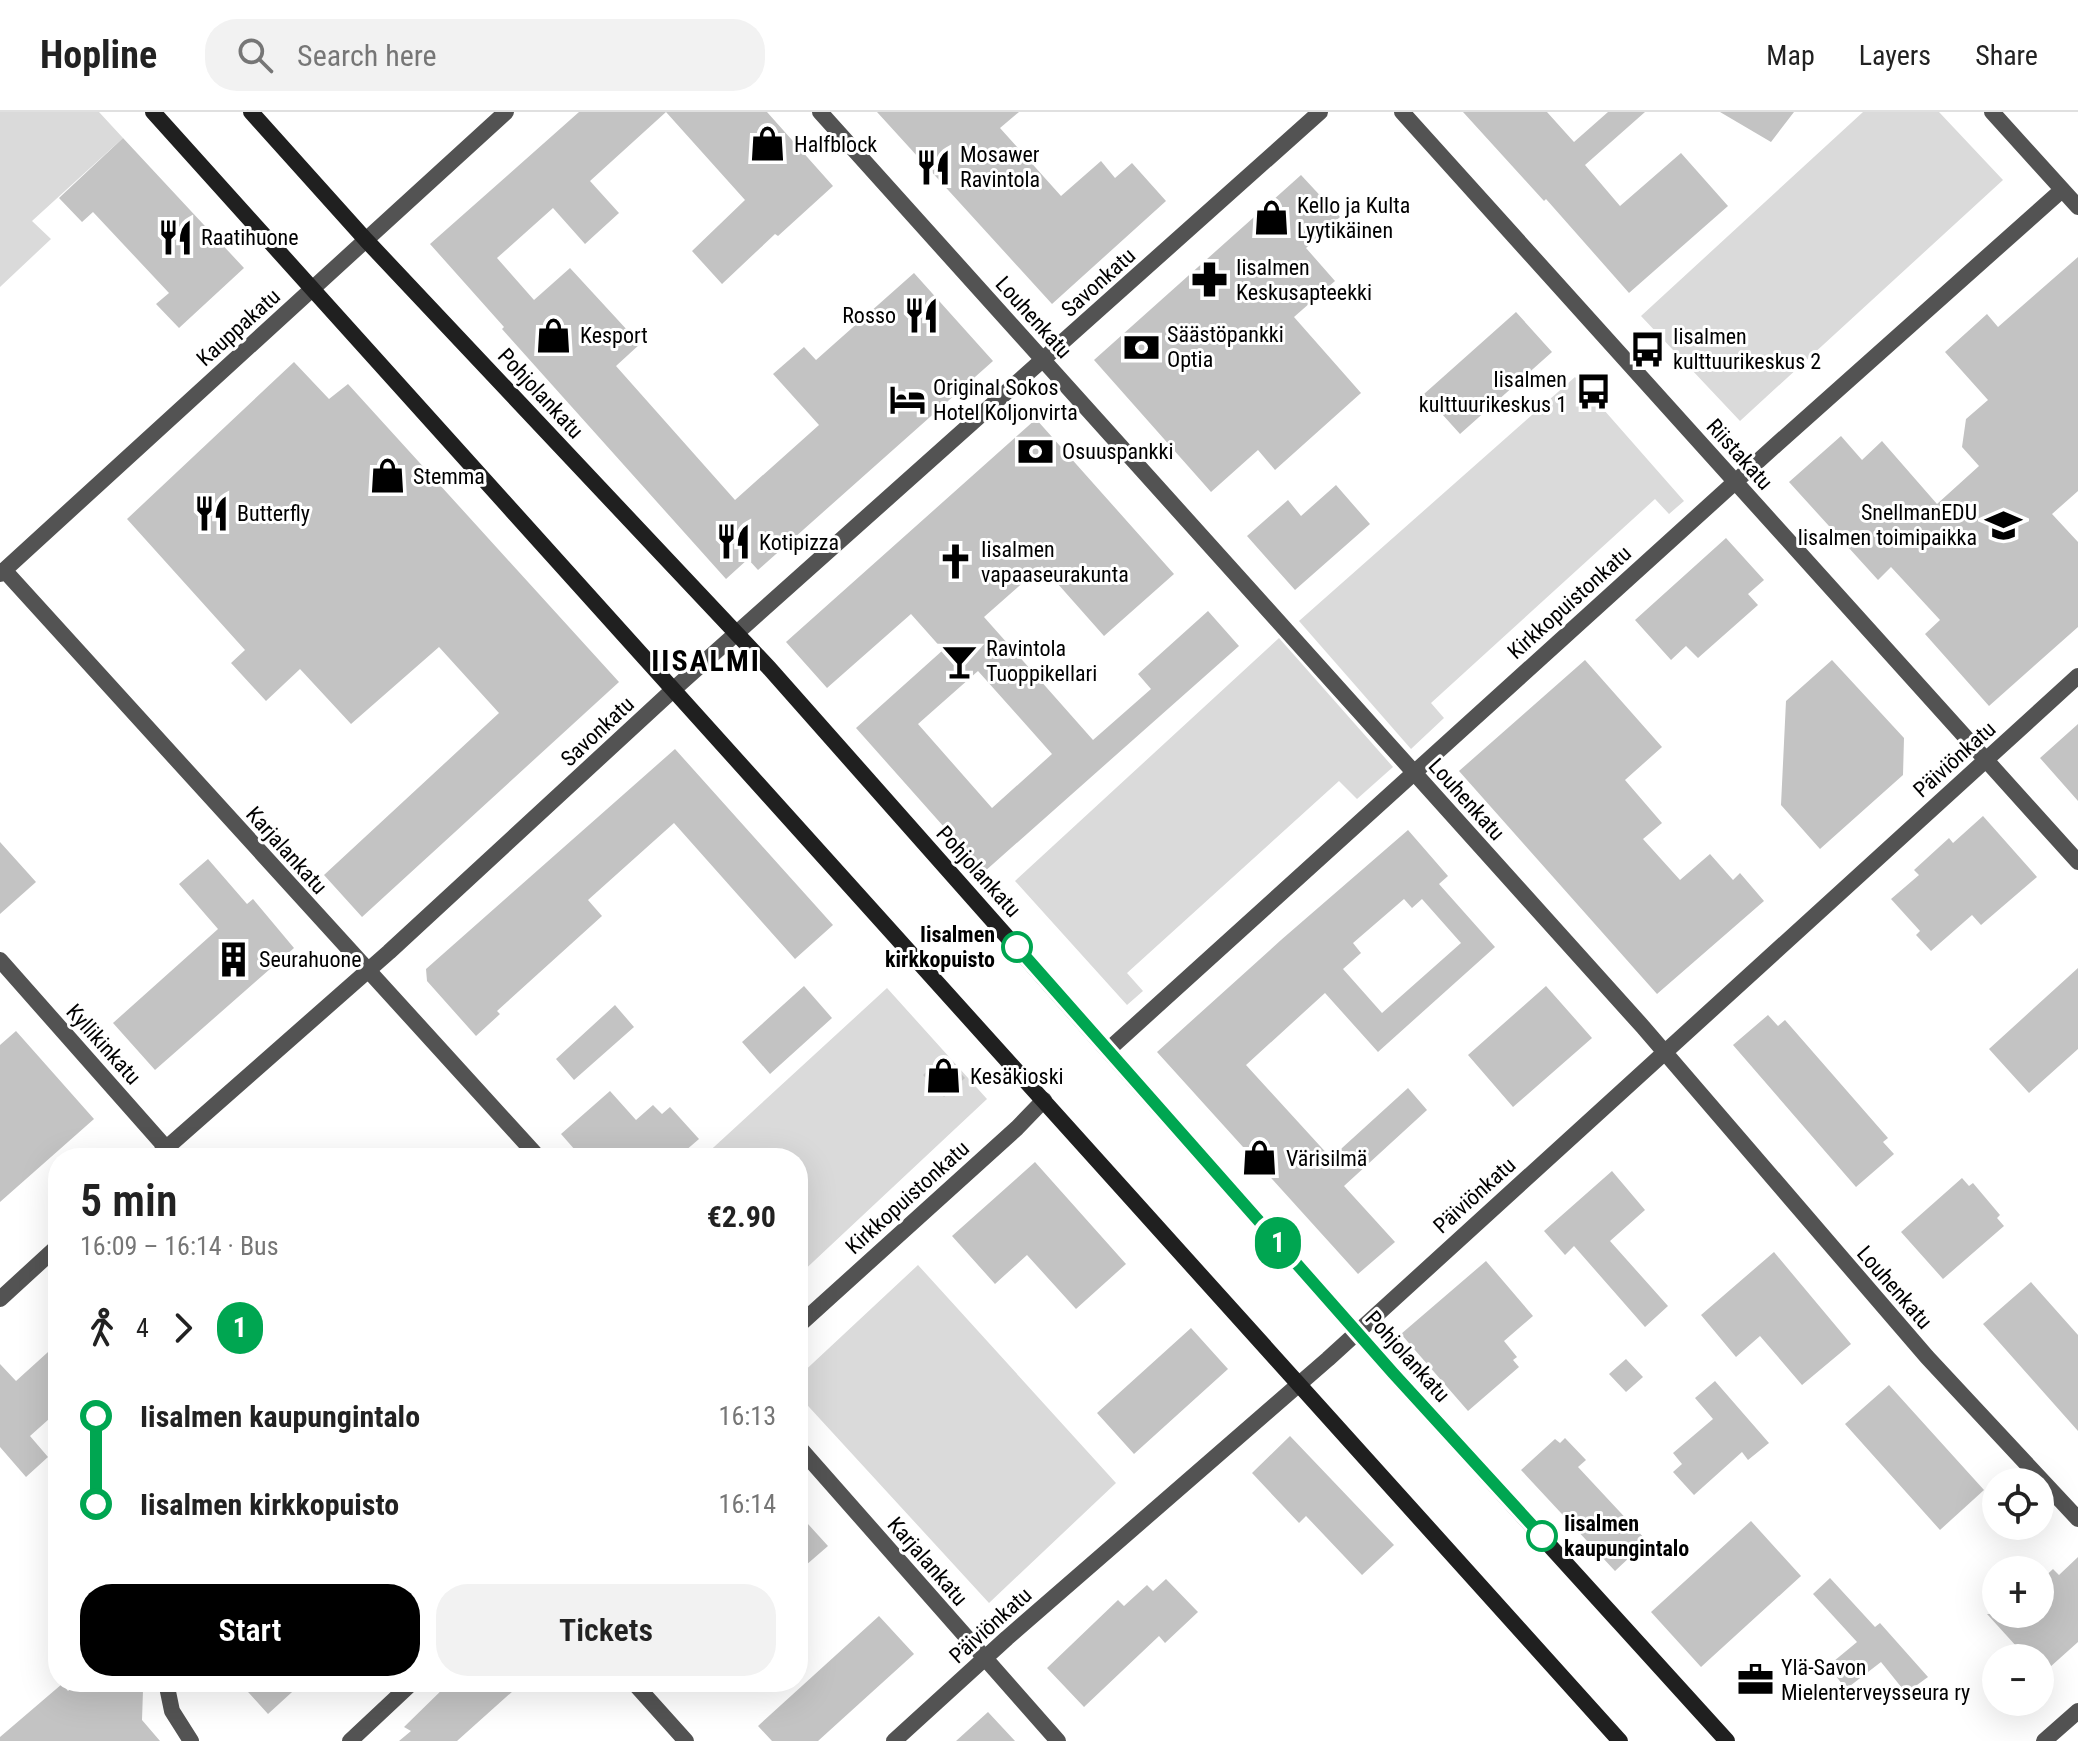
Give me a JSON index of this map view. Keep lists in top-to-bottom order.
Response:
{
  "streets": {
    "main road": ["Pohjolankatu"],
    "street": [
      "Savonkatu",
      "Louhenkatu",
      "Kauppakatu",
      "Riistakatu",
      "Kirkkopuistonkatu",
      "Päiviönkatu",
      "Karjalankatu",
      "Kyllikinkatu"
    ]
  },
  "crossings": [
    ["Savonkatu", "Louhenkatu"],
    ["Savonkatu", "Pohjolankatu"],
    ["Savonkatu", "Karjalankatu"],
    ["Louhenkatu", "Kirkkopuistonkatu"],
    ["Louhenkatu", "Päiviönkatu"],
    ["Kauppakatu", "Pohjolankatu"],
    ["Kauppakatu", "Karjalankatu"],
    ["Pohjolankatu", "Kirkkopuistonkatu"],
    ["Pohjolankatu", "Päiviönkatu"],
    ["Riistakatu", "Kirkkopuistonkatu"],
    ["Riistakatu", "Päiviönkatu"],
    ["Päiviönkatu", "Karjalankatu"]
  ],
  "districts": ["IISALMI"],
  "places": {
    "shop": [
      "Halfblock",
      "Kello ja Kulta Lyytikäinen",
      "Kesport",
      "Stemma",
      "Kesäkioski",
      "Värisilmä"
    ],
    "restaurant": [
      "Mosawer Ravintola",
      "Raatihuone",
      "Rosso",
      "Butterfly",
      "Kotipizza"
    ],
    "pharmacy": ["Iisalmen Keskusapteekki"],
    "bank": ["Säästöpankki Optia", "Osuuspankki"],
    "bus stop": ["Iisalmen kulttuurikeskus 2", "Iisalmen kulttuurikeskus 1"],
    "hotel": ["Original Sokos Hotel Koljonvirta"],
    "school or university": ["SnellmanEDU Iisalmen toimipaikka"],
    "church": ["Iisalmen vapaaseurakunta"],
    "bar": ["Ravintola Tuoppikellari"],
    "other": ["Iisalmen kirkkopuisto", "Iisalmen kaupungintalo"],
    "building": ["Seurahuone"],
    "office": ["Ylä-Savon Mielenterveysseura ry"]
  },
  "lines": ["bus line 1"],
  "page": {
    "header": "Hopline",
    "search": "Search here",
    "nav": ["Map", "Layers", "Share"],
    "on_map": "1",
    "heading": ["5 min", "16:09 – 16:14 · Bus", "€2.90"],
    "legs": ["4", "1"],
    "list": [
      {
        "name": "Iisalmen kaupungintalo",
        "value": "16:13"
      },
      {
        "name": "Iisalmen kirkkopuisto",
        "value": "16:14"
      }
    ],
    "map_buttons": ["+", "−"],
    "buttons": ["Start", "Tickets"]
  }
}
